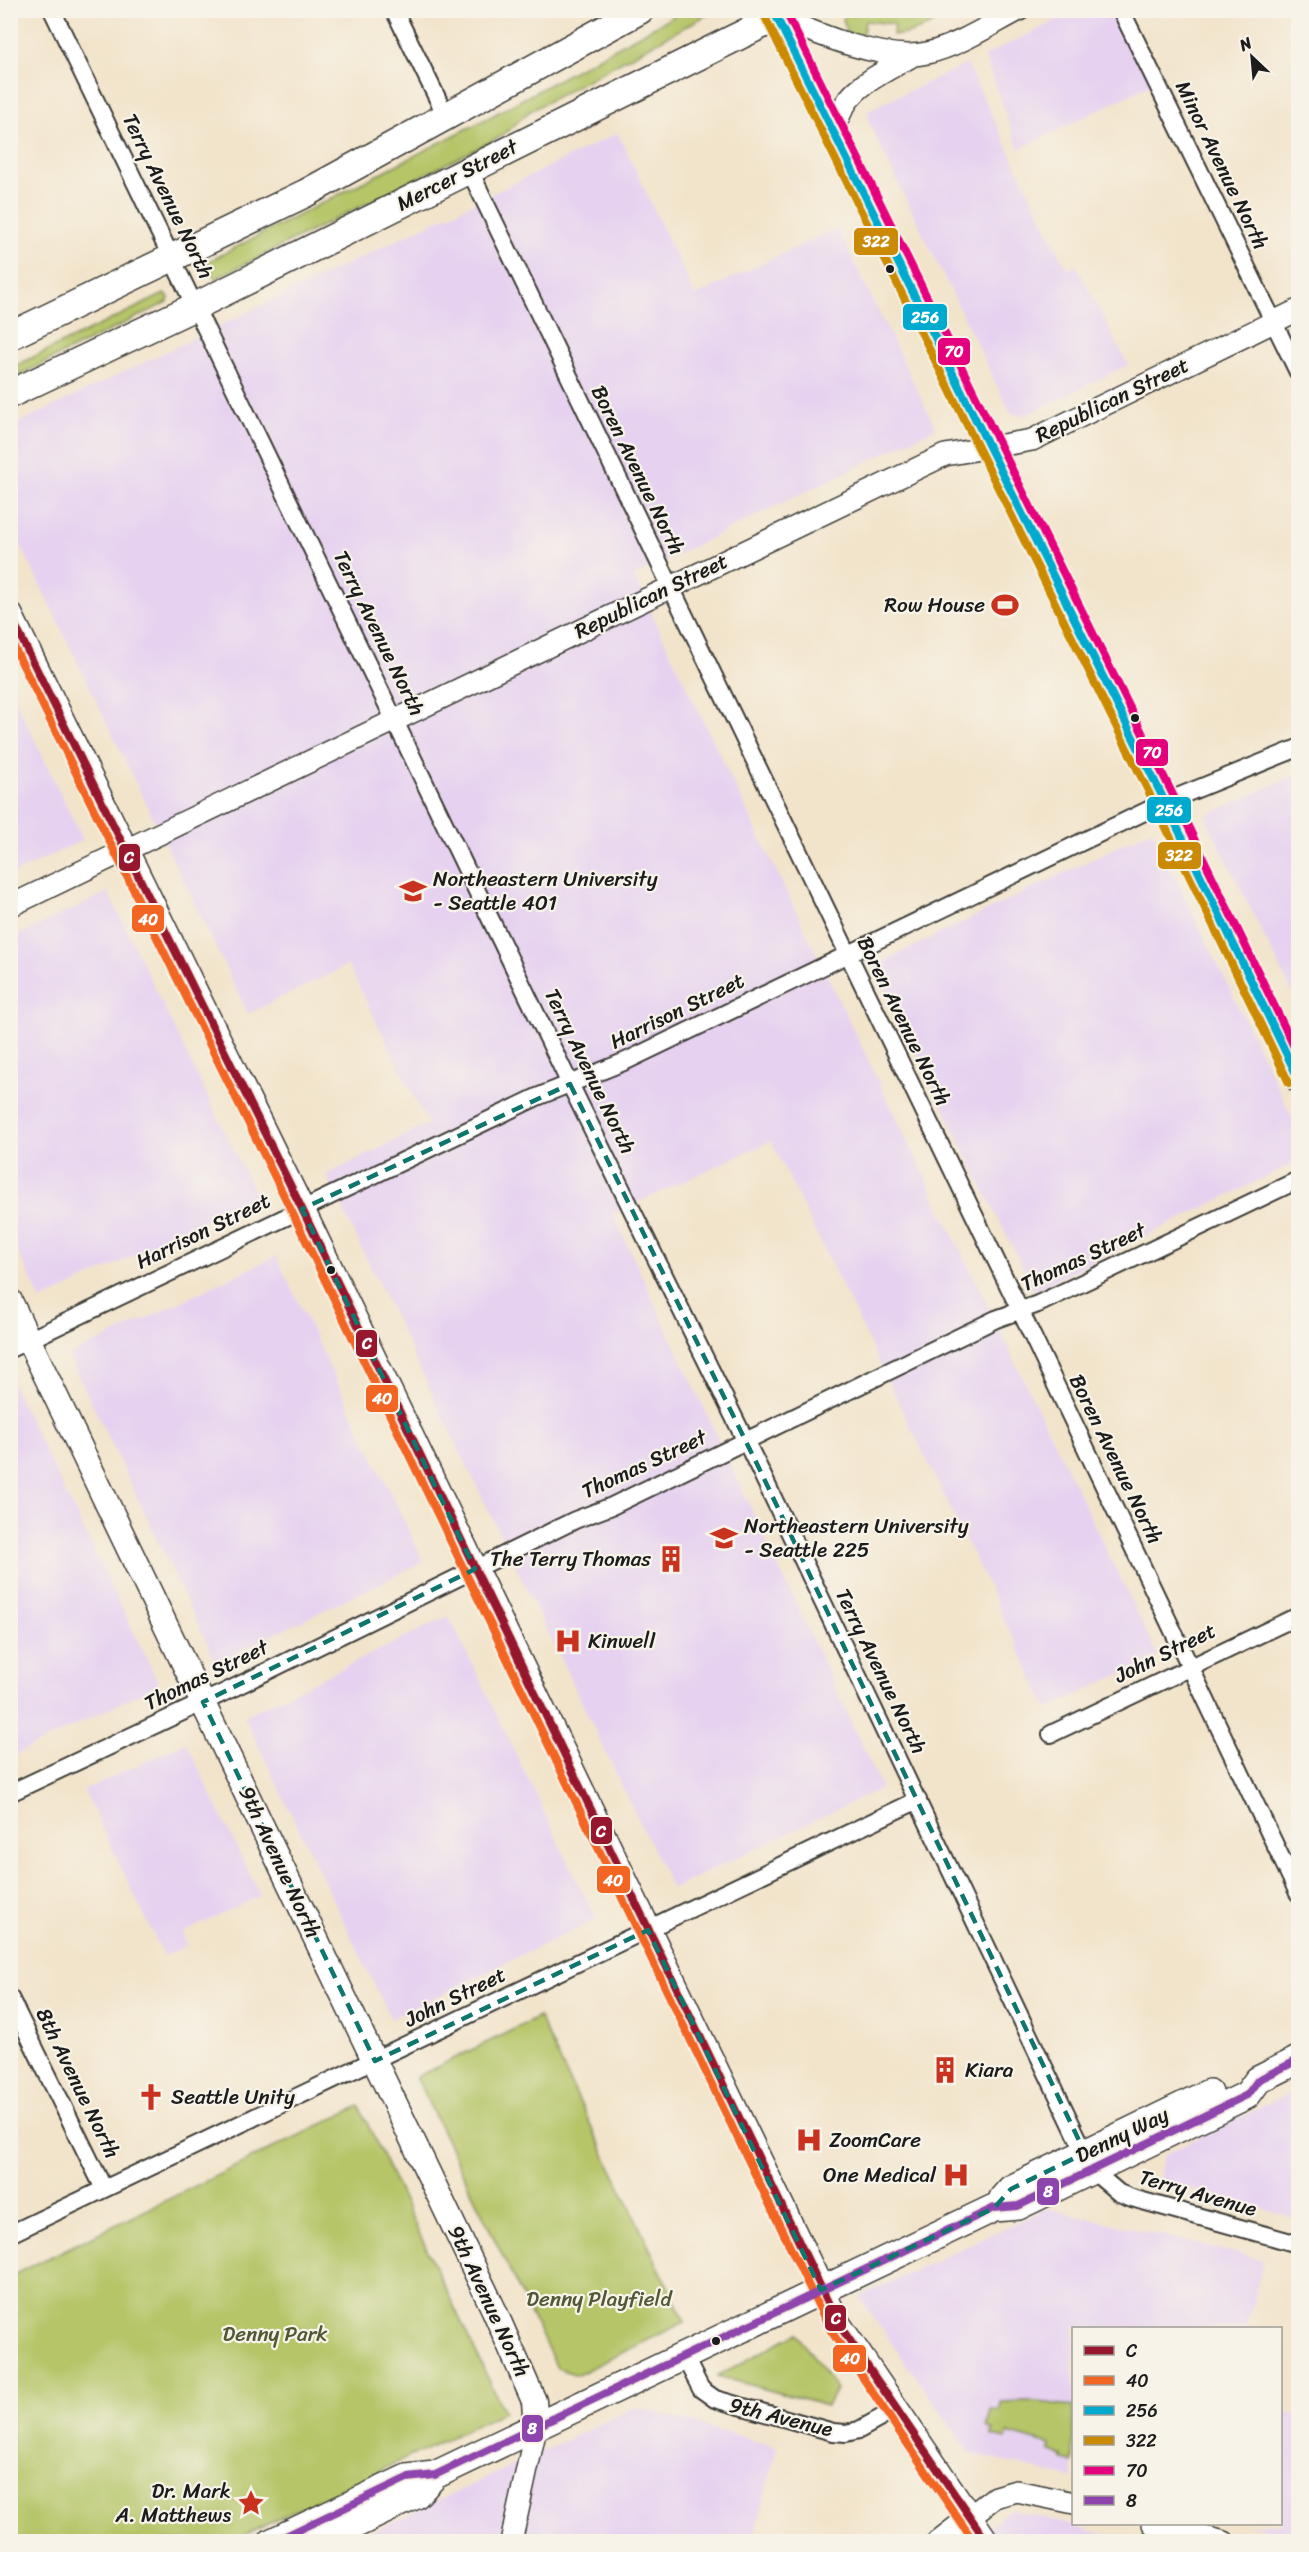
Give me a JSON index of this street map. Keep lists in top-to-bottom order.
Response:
{
  "streets": {
    "main road": ["Mercer Street", "9th Avenue North", "Denny Way"],
    "street": [
      "Minor Avenue North",
      "Terry Avenue North",
      "Republican Street",
      "Boren Avenue North",
      "Harrison Street",
      "Thomas Street",
      "John Street",
      "8th Avenue North",
      "Terry Avenue",
      "9th Avenue"
    ]
  },
  "crossings": [
    ["Minor Avenue North", "Republican Street"],
    ["Mercer Street", "Terry Avenue North"],
    ["Mercer Street", "Boren Avenue North"],
    ["Terry Avenue North", "Republican Street"],
    ["Terry Avenue North", "Harrison Street"],
    ["Terry Avenue North", "Thomas Street"],
    ["Terry Avenue North", "John Street"],
    ["Terry Avenue North", "Denny Way"],
    ["Terry Avenue North", "Terry Avenue"],
    ["Republican Street", "Boren Avenue North"],
    ["Boren Avenue North", "Harrison Street"],
    ["Boren Avenue North", "Thomas Street"],
    ["Boren Avenue North", "John Street"],
    ["Harrison Street", "9th Avenue North"],
    ["Thomas Street", "9th Avenue North"],
    ["John Street", "9th Avenue North"],
    ["John Street", "8th Avenue North"],
    ["9th Avenue North", "Denny Way"],
    ["Denny Way", "Terry Avenue"],
    ["Denny Way", "9th Avenue"]
  ],
  "parks": ["Denny Playfield", "Denny Park"],
  "places": {
    "sports": ["Row House"],
    "school or university": ["Northeastern University - Seattle 401", "Northeastern University - Seattle 225"],
    "building": ["The Terry Thomas", "Kiara"],
    "hospital": ["Kinwell", "ZoomCare", "One Medical"],
    "church": ["Seattle Unity"],
    "place": ["Dr. Mark A. Matthews"]
  },
  "lines": [
    "transit line 256",
    "transit line 70",
    "transit line 322",
    "transit line C",
    "transit line 40",
    "transit line 8"
  ],
  "legend": [
    "C",
    "40",
    "256",
    "322",
    "70",
    "8"
  ],
  "north": "top left"
}
